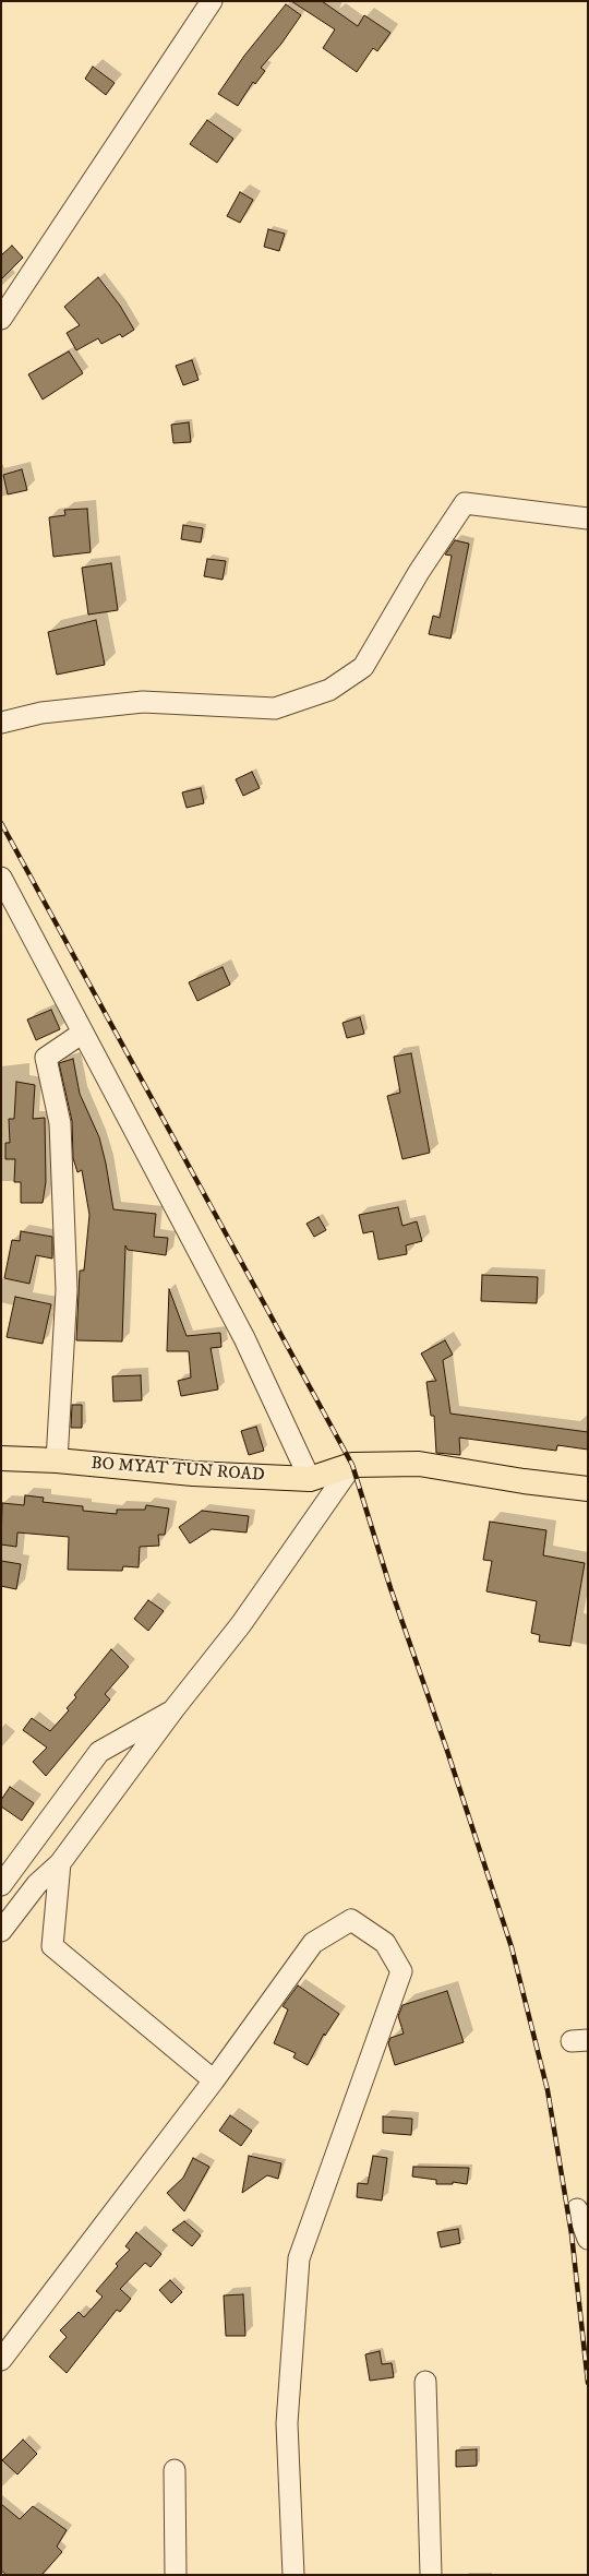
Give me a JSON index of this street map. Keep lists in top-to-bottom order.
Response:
{
  "streets": {
    "main road": ["BO MYAT TUN ROAD"]
  }
}
